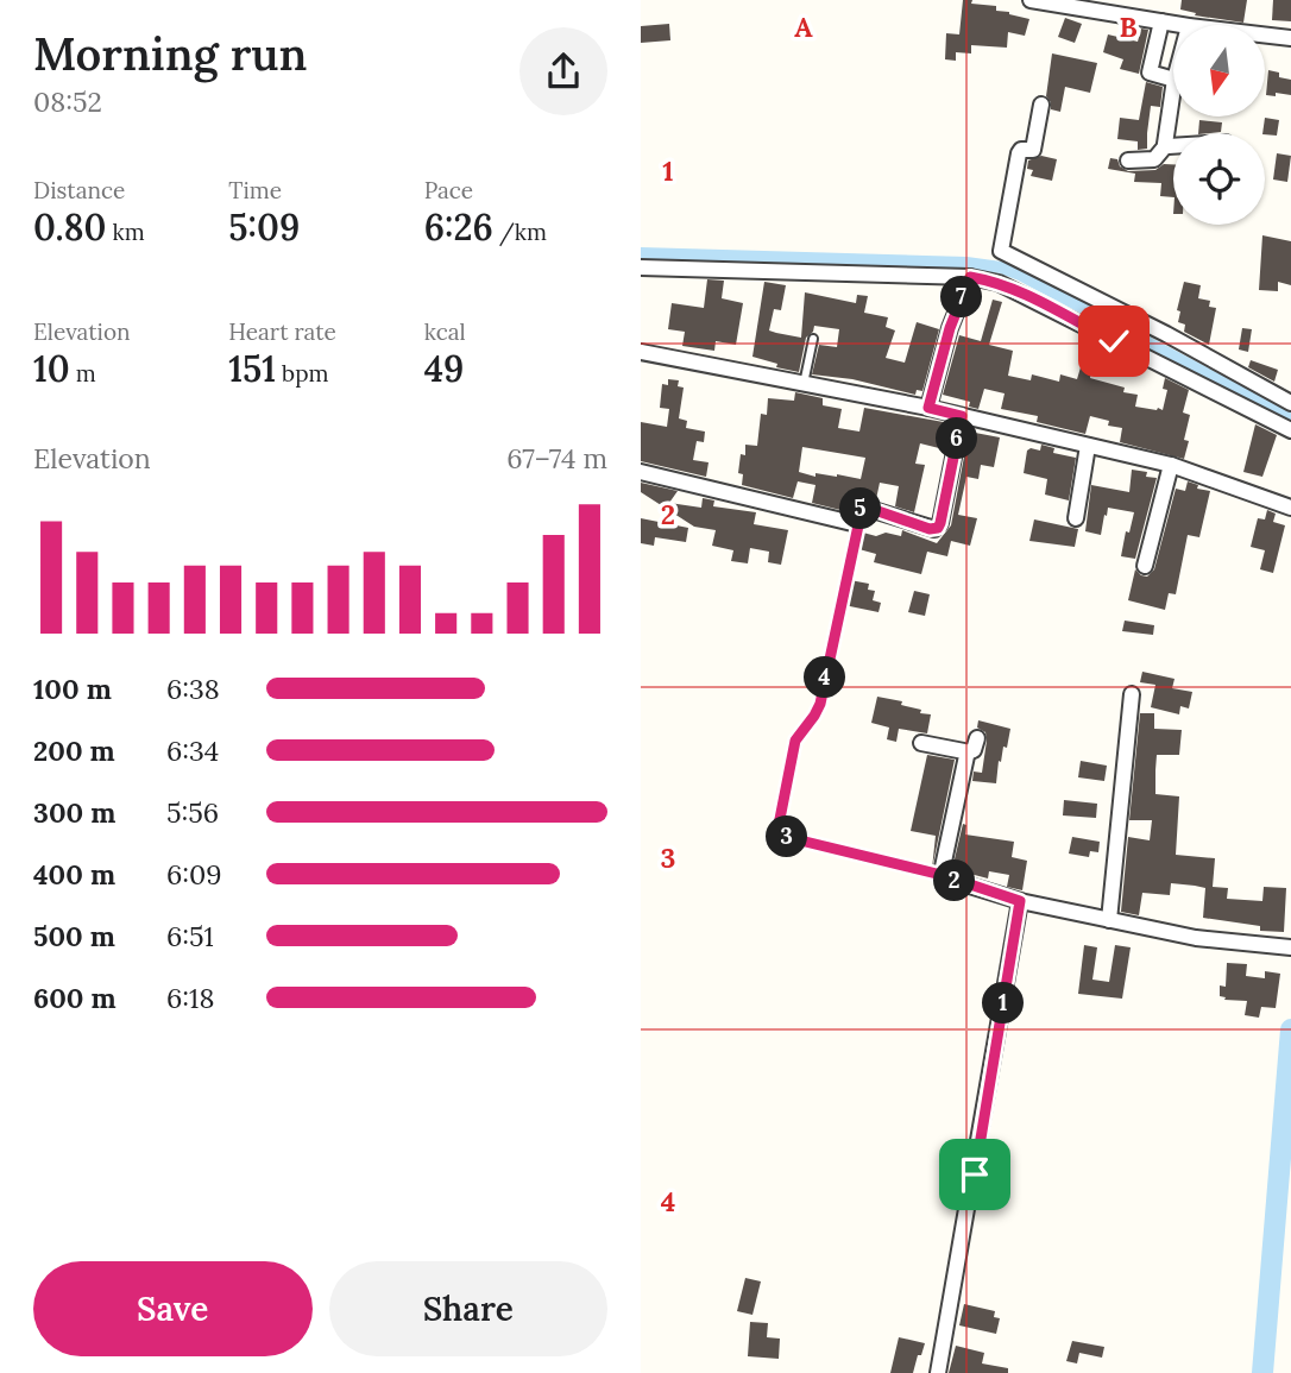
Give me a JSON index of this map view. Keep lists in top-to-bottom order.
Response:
{
  "north": "bottom",
  "page": {
    "heading": ["Morning run", "08:52"],
    "stats": [
      ["Distance", "0.80 km"],
      ["Time", "5:09"],
      ["Pace", "6:26 /km"],
      ["Elevation", "10 m"],
      ["Heart rate", "151 bpm"],
      ["kcal", "49"]
    ],
    "pins": [
      "7",
      "6",
      "5",
      "4",
      "3",
      "2",
      "1"
    ],
    "chart": ["Elevation", "67–74 m"],
    "list": [
      {
        "name": "100 m",
        "note": "6:38"
      },
      {
        "name": "200 m",
        "note": "6:34"
      },
      {
        "name": "300 m",
        "note": "5:56"
      },
      {
        "name": "400 m",
        "note": "6:09"
      },
      {
        "name": "500 m",
        "note": "6:51"
      },
      {
        "name": "600 m",
        "note": "6:18"
      }
    ],
    "buttons": ["Save", "Share"]
  },
  "grid": {
    "columns": ["A", "B"],
    "rows": [
      "1",
      "2",
      "3",
      "4"
    ]
  }
}
